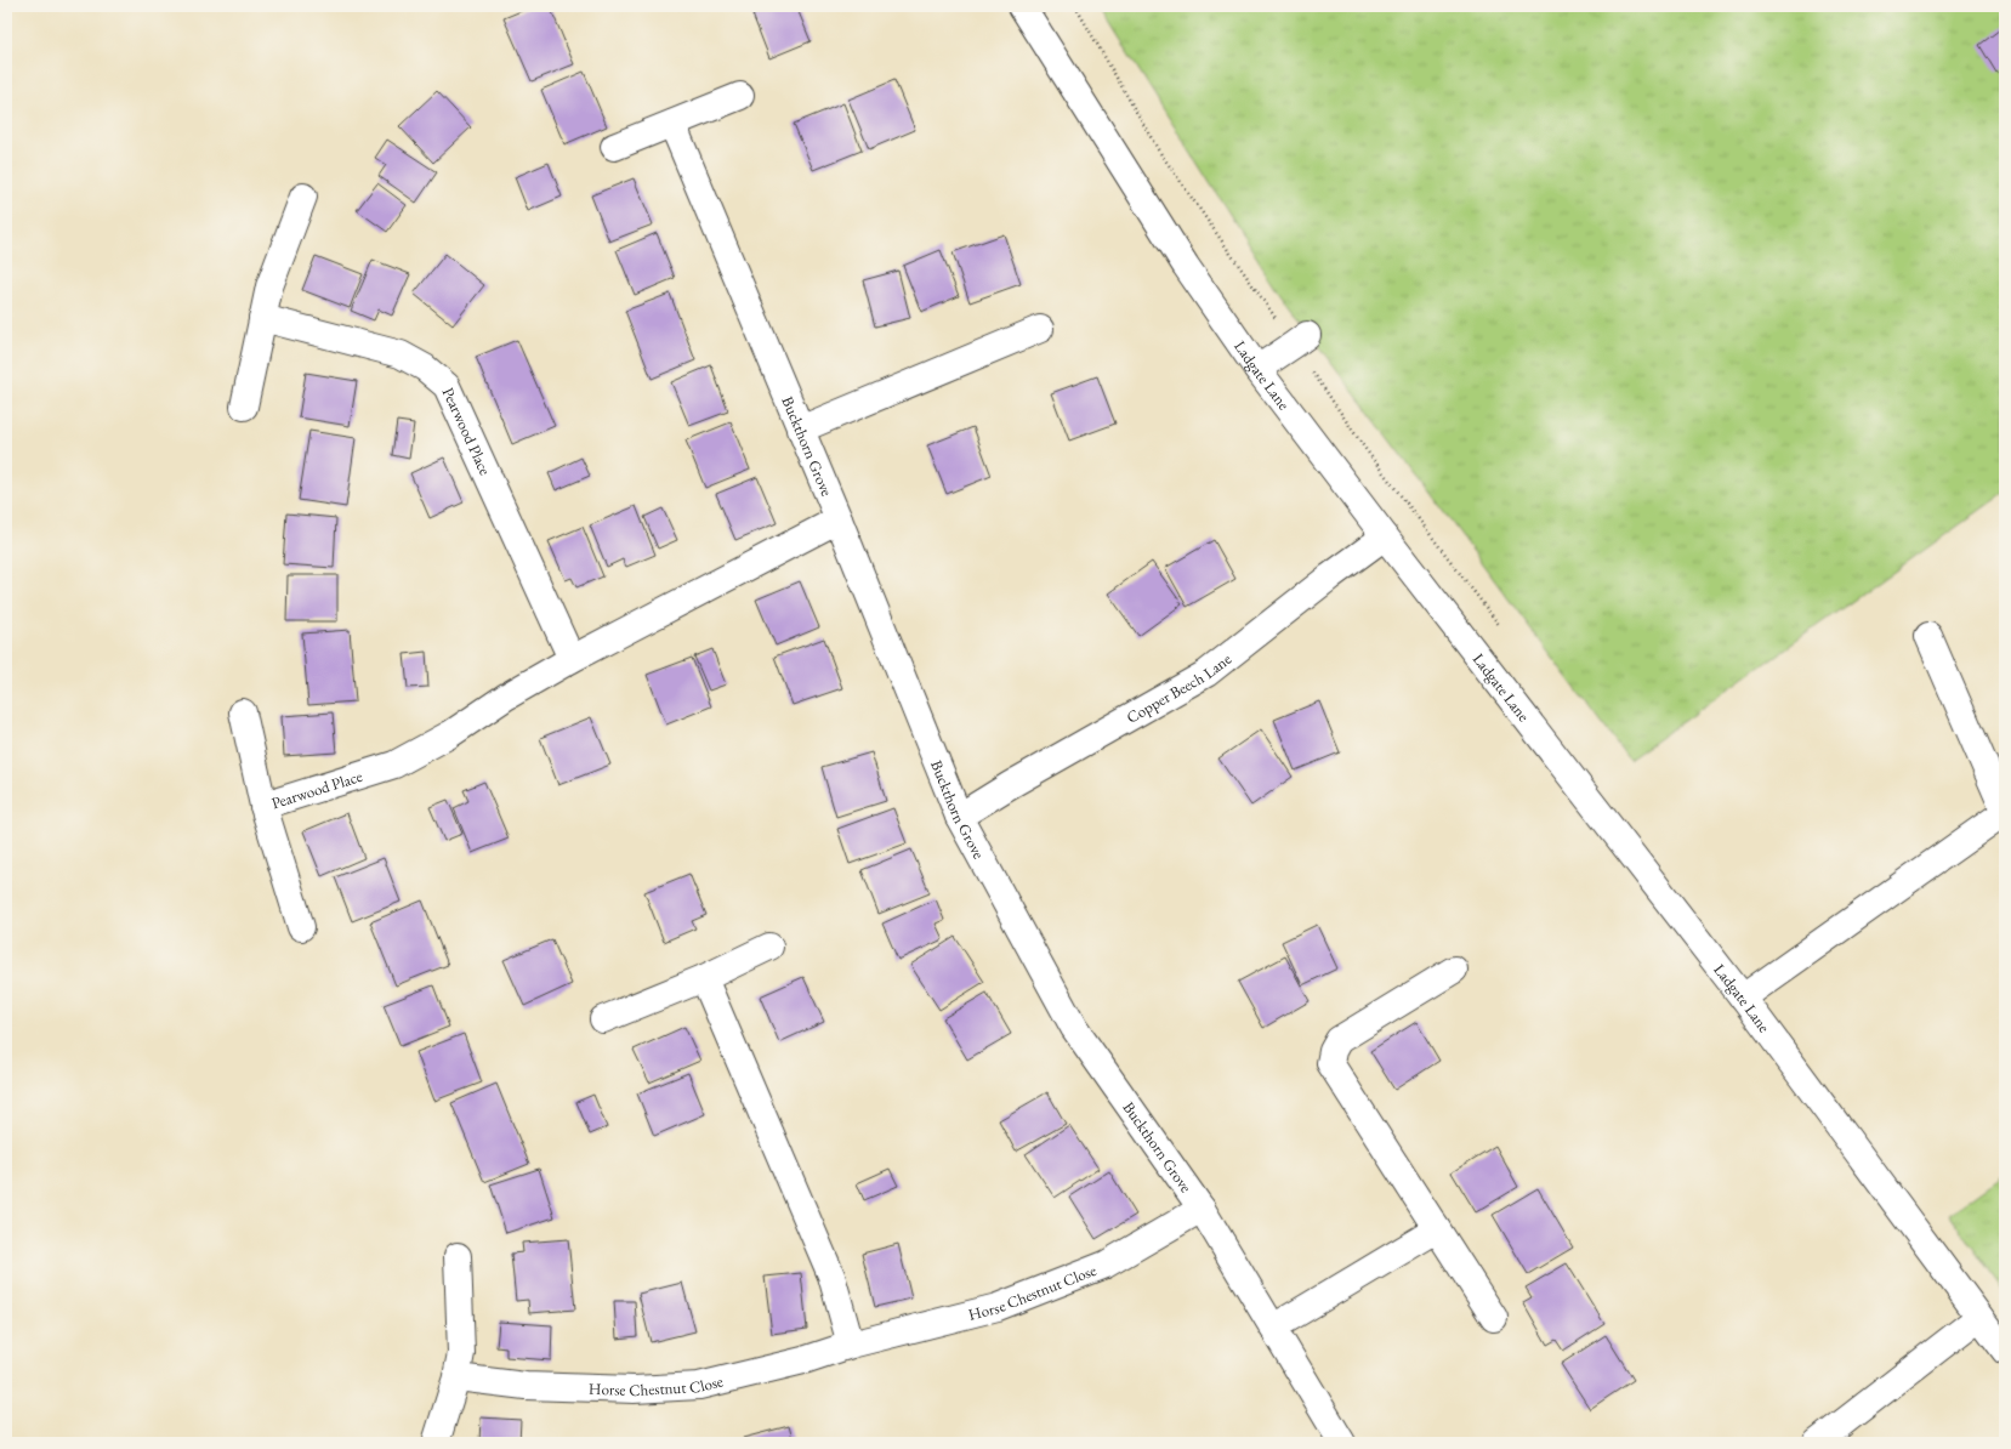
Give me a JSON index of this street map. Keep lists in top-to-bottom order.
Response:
{
  "streets": {
    "street": [
      "Ladgate Lane",
      "Pearwood Place",
      "Buckthorn Grove",
      "Copper Beech Lane",
      "Horse Chestnut Close"
    ]
  },
  "crossings": [
    ["Ladgate Lane", "Copper Beech Lane"],
    ["Pearwood Place", "Buckthorn Grove"],
    ["Buckthorn Grove", "Copper Beech Lane"],
    ["Buckthorn Grove", "Horse Chestnut Close"]
  ]
}
